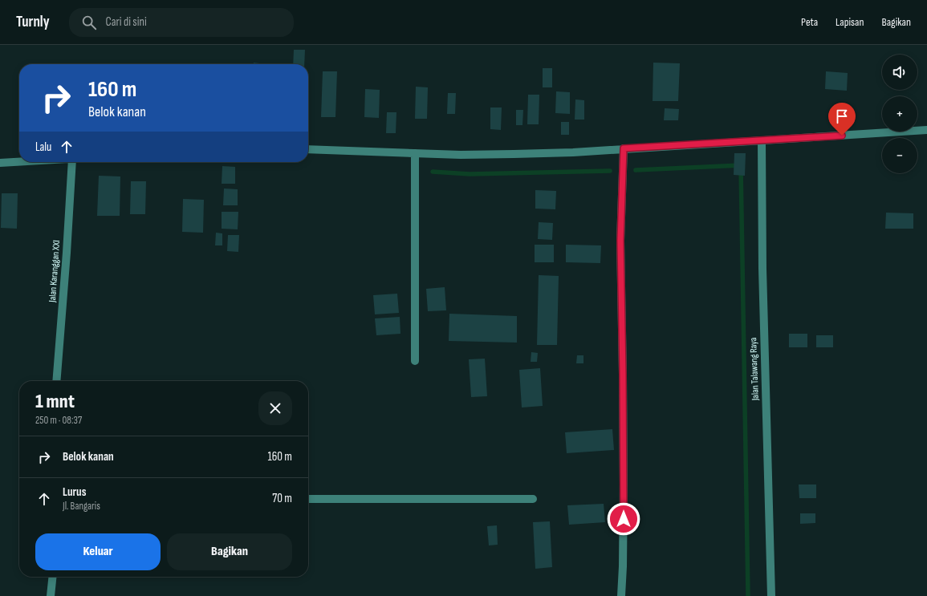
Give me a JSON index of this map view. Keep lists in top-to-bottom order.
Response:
{
  "streets": {
    "street": ["Jalan Karanggan XXI", "Jalan Talawang Raya"]
  },
  "page": {
    "header": "Turnly",
    "search": "Cari di sini",
    "nav": ["Peta", "Lapisan", "Bagikan"],
    "map_buttons": ["+", "−"],
    "turn": ["160 m", "Belok kanan"],
    "then": "Lalu",
    "heading": ["1 mnt", "250 m · 08:37"],
    "list": [
      {
        "name": "Belok kanan",
        "value": "160 m"
      },
      {
        "name": "Lurus",
        "note": "Jl. Bangaris",
        "value": "70 m"
      }
    ],
    "buttons": ["Keluar", "Bagikan"]
  }
}
